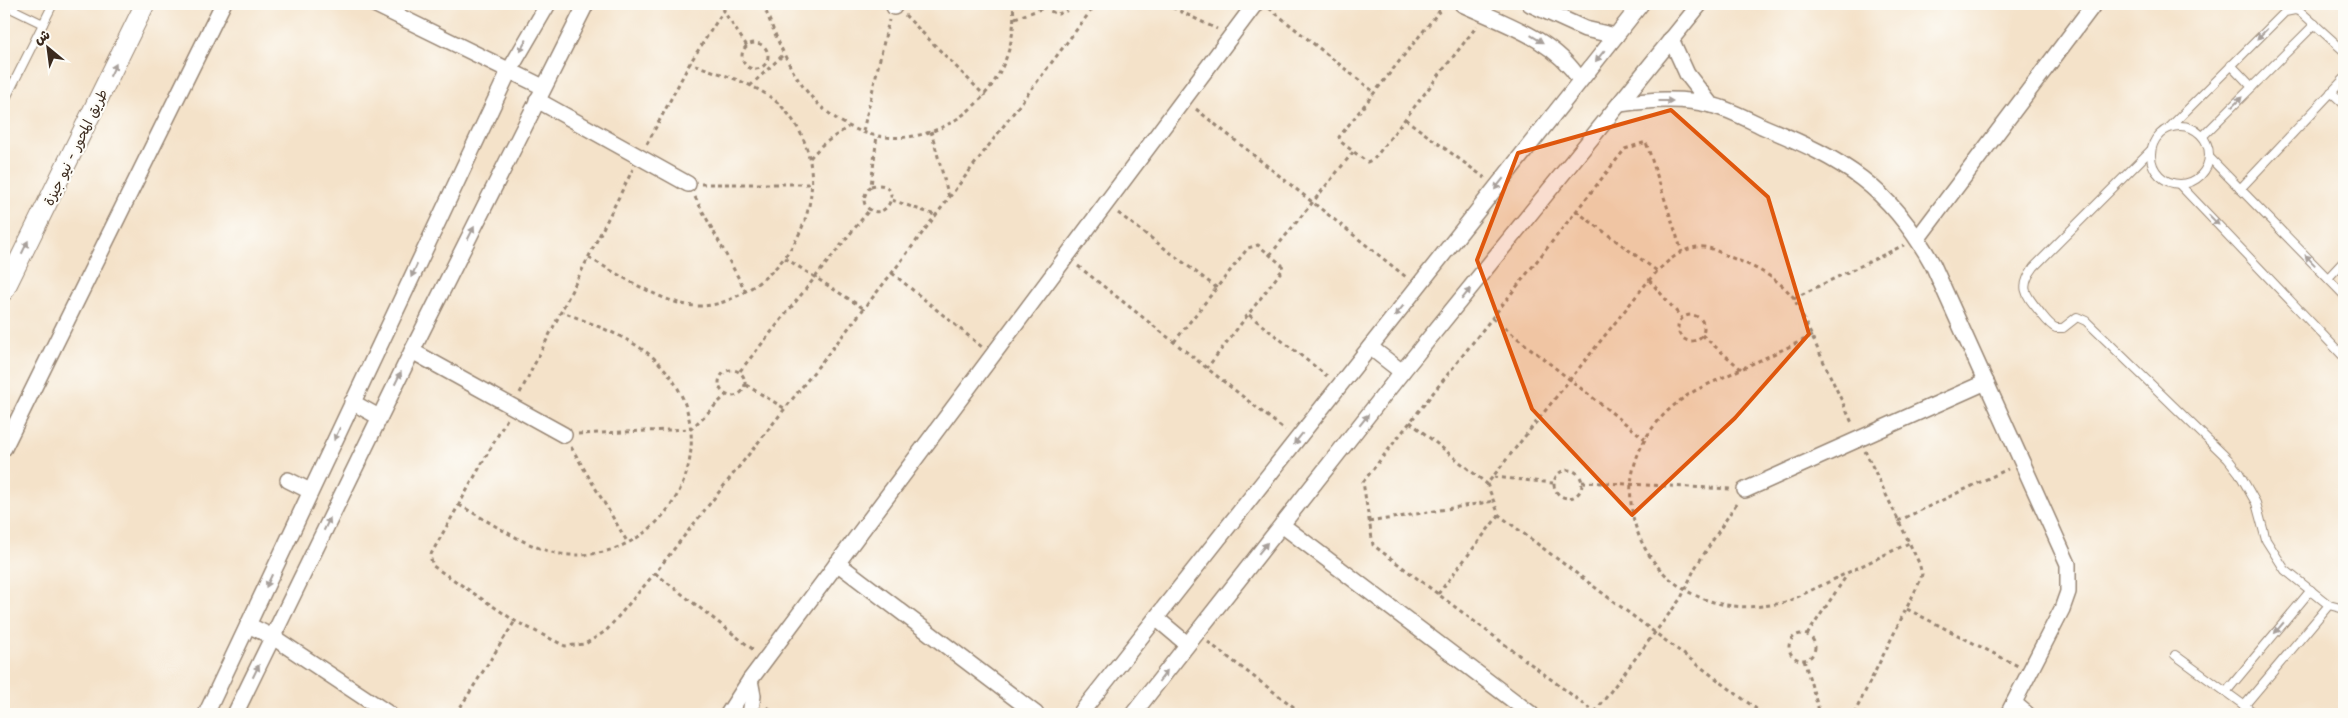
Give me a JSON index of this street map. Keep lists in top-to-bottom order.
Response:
{
  "streets": {
    "street": ["طريق المحور - نيو جيزة"]
  },
  "north": "top left"
}
